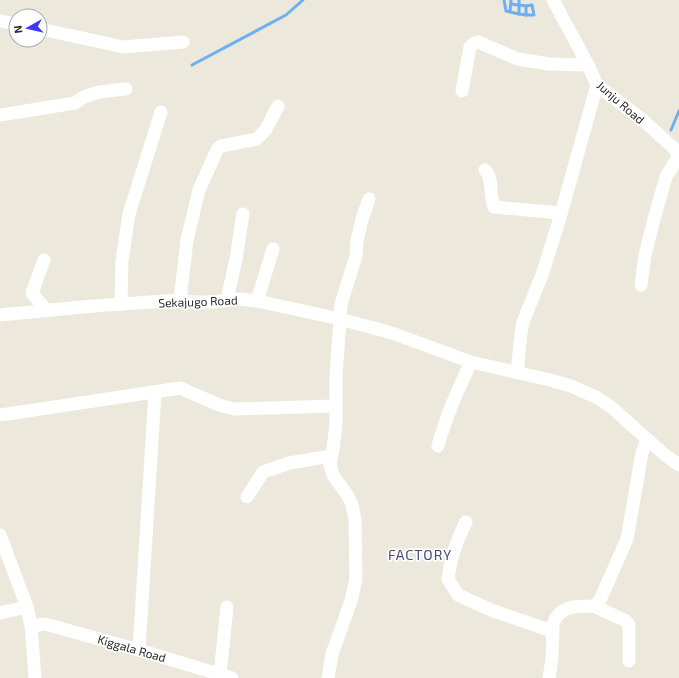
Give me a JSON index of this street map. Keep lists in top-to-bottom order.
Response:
{
  "streets": {
    "street": ["Junju Road", "Sekajugo Road", "Kiggala Road"]
  },
  "districts": ["FACTORY"],
  "north": "left"
}
